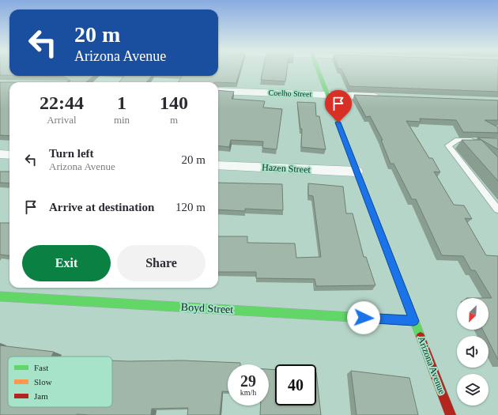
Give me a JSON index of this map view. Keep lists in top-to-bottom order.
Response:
{
  "streets": {
    "street": [
      "Coelho Street",
      "Hazen Street",
      "Boyd Street",
      "Arizona Avenue"
    ]
  },
  "crossings": [
    ["Coelho Street", "Arizona Avenue"],
    ["Hazen Street", "Arizona Avenue"],
    ["Boyd Street", "Arizona Avenue"]
  ],
  "legend": ["Fast", "Slow", "Jam"],
  "north": "bottom left",
  "page": {
    "turn": ["20 m", "Arizona Avenue"],
    "eta": [
      "22:44",
      "Arrival",
      "1",
      "min",
      "140",
      "m"
    ],
    "list": [
      {
        "name": "Turn left",
        "note": "Arizona Avenue",
        "value": "20 m"
      },
      {
        "name": "Arrive at destination",
        "value": "120 m"
      }
    ],
    "buttons": ["Exit", "Share"],
    "speed": "29 km/h",
    "limit": "40"
  }
}
